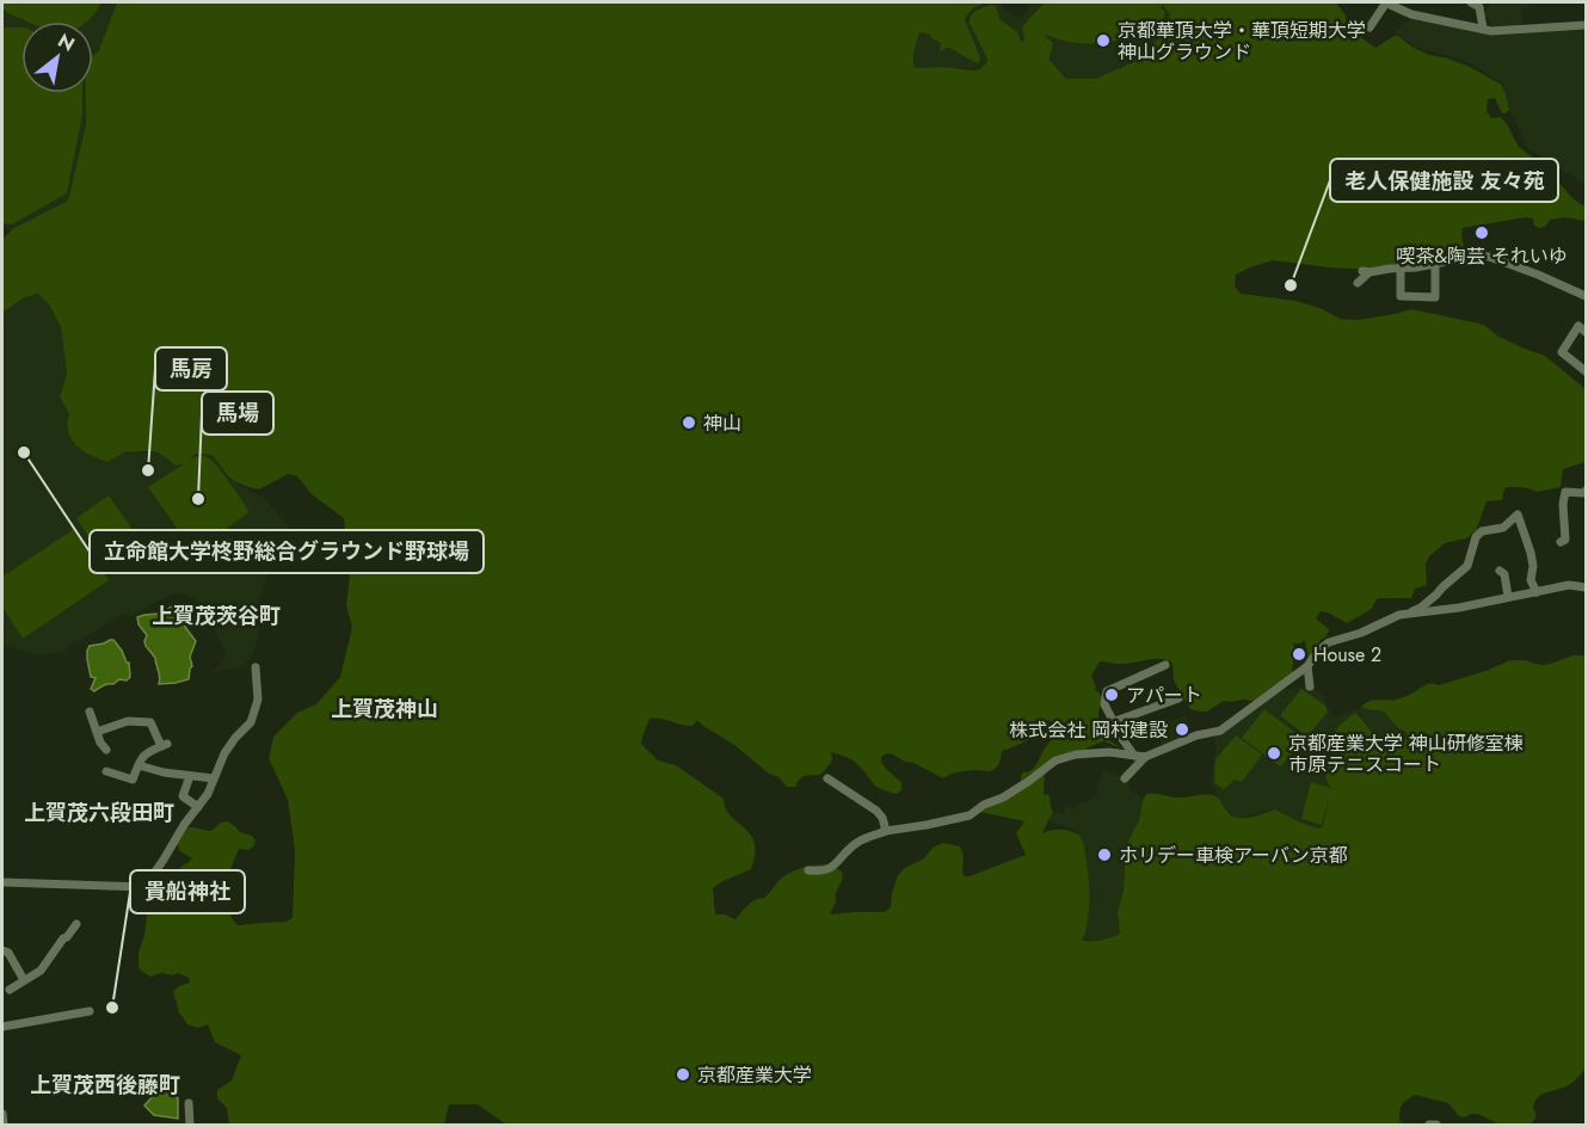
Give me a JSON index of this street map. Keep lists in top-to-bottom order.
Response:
{
  "districts": [
    "上賀茂茨谷町",
    "上賀茂神山",
    "上賀茂六段田町",
    "上賀茂西後藤町"
  ],
  "places": [
    "京都華頂大学・華頂短期大学 神山グラウンド",
    "喫茶&陶芸 それいゆ",
    "老人保健施設 友々苑",
    "神山",
    "立命館大学柊野総合グラウンド野球場",
    "馬房",
    "馬場",
    "House 2",
    "アパート",
    "株式会社 岡村建設",
    "京都産業大学 神山研修室棟 市原テニスコート",
    "ホリデー車検アーバン京都",
    "貴船神社",
    "京都産業大学"
  ],
  "north": "top right"
}
